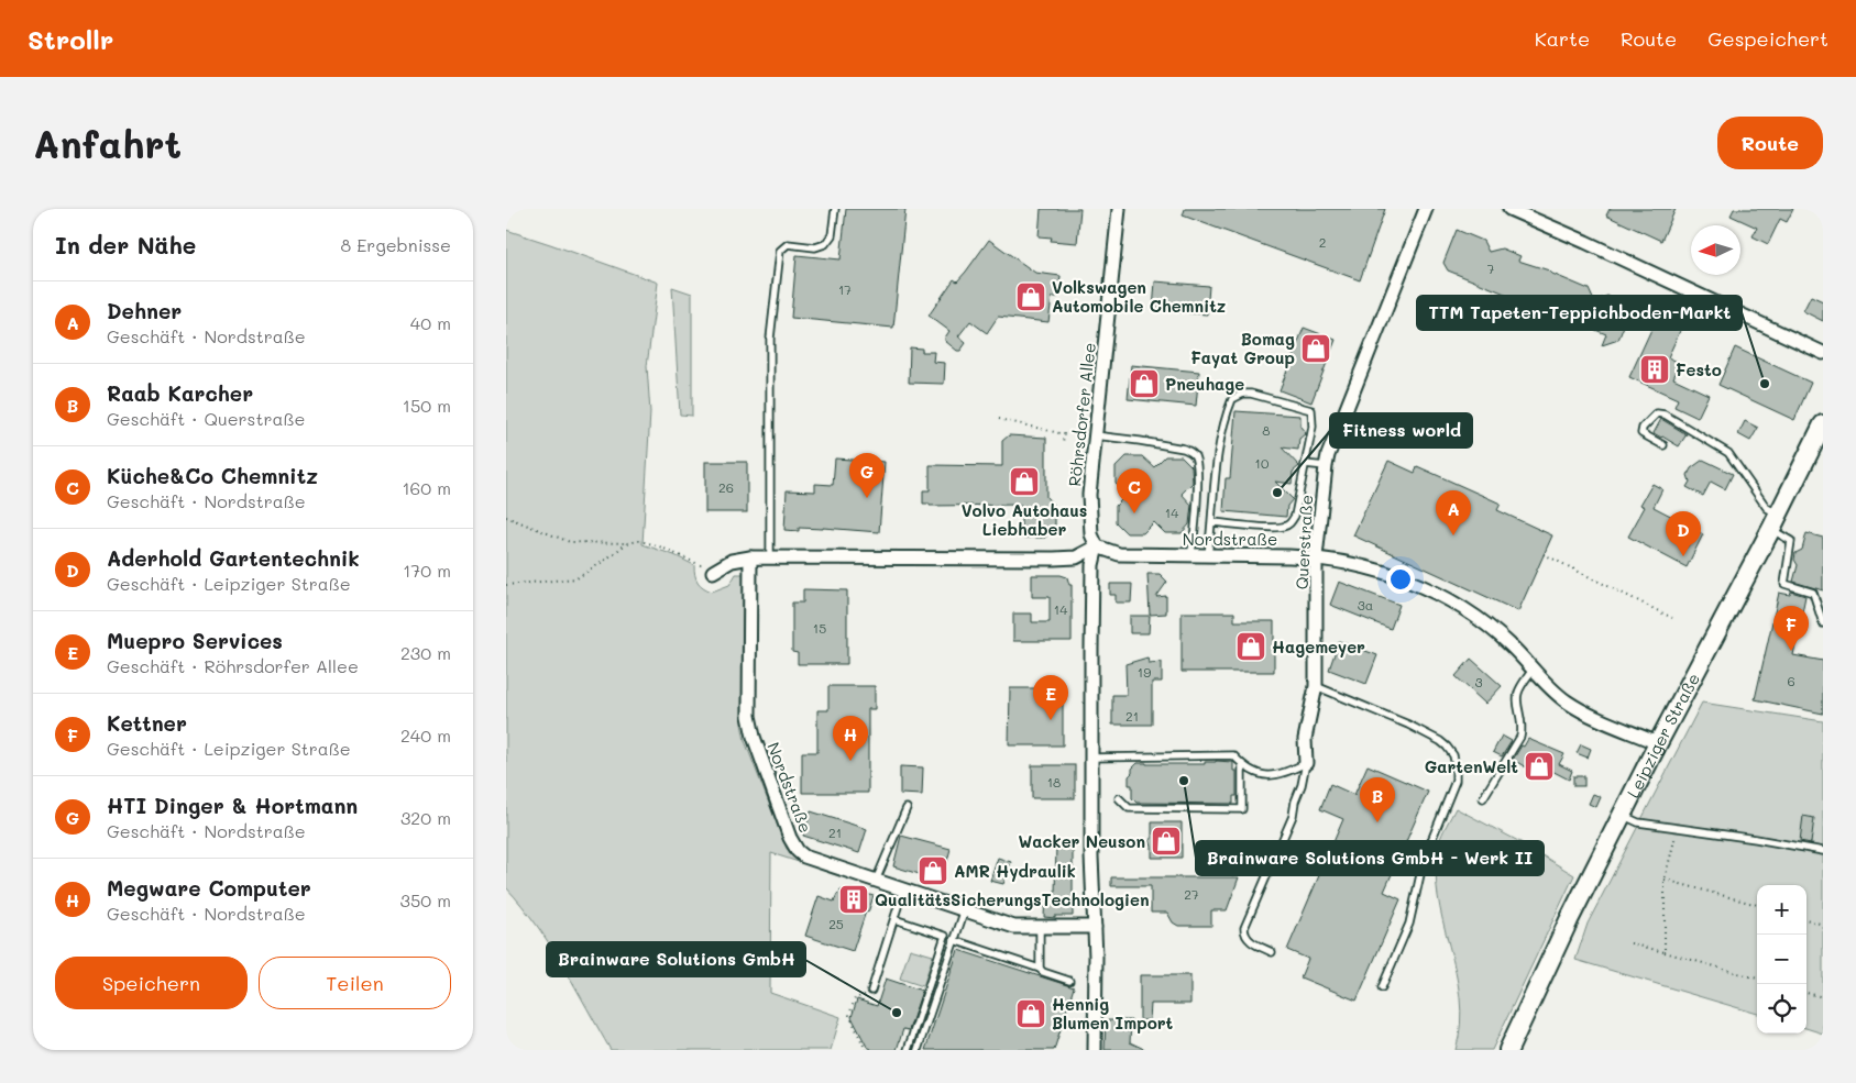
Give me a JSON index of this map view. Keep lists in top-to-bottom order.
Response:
{
  "streets": {
    "main road": ["Leipziger Straße"],
    "street": ["Röhrsdorfer Allee", "Nordstraße", "Querstraße"]
  },
  "crossings": [
    ["Röhrsdorfer Allee", "Nordstraße"],
    ["Nordstraße", "Querstraße"],
    ["Nordstraße", "Leipziger Straße"]
  ],
  "places": {
    "shop": [
      "Volkswagen Automobile Chemnitz",
      "Bomag Fayat Group",
      "Pneuhage",
      "Volvo Autohaus Liebhaber",
      "Hagemeyer",
      "GartenWelt",
      "Wacker Neuson",
      "AMR Hydraulik",
      "Hennig Blumen Import"
    ],
    "building": ["Festo", "QualitätsSicherungsTechnologien"],
    "other": [
      "TTM Tapeten-Teppichboden-Markt",
      "Fitness world",
      "Brainware Solutions GmbH - Werk II",
      "Brainware Solutions GmbH"
    ]
  },
  "house_numbers": [
    "2",
    "7",
    "17",
    "8",
    "10",
    "26",
    "14",
    "3a",
    "14",
    "15",
    "19",
    "6",
    "3",
    "21",
    "18",
    "21",
    "27",
    "25"
  ],
  "north": "left",
  "page": {
    "header": "Strollr",
    "nav": ["Karte", "Route", "Gespeichert"],
    "buttons": [
      "Route",
      ["Speichern", "Teilen"]
    ],
    "title": "Anfahrt",
    "heading": ["In der Nähe", "8 Ergebnisse"],
    "list": [
      {
        "mark": "A",
        "name": "Dehner",
        "note": "Geschäft · Nordstraße",
        "value": "40 m"
      },
      {
        "mark": "B",
        "name": "Raab Karcher",
        "note": "Geschäft · Querstraße",
        "value": "150 m"
      },
      {
        "mark": "C",
        "name": "Küche&Co Chemnitz",
        "note": "Geschäft · Nordstraße",
        "value": "160 m"
      },
      {
        "mark": "D",
        "name": "Aderhold Gartentechnik",
        "note": "Geschäft · Leipziger Straße",
        "value": "170 m"
      },
      {
        "mark": "E",
        "name": "Muepro Services",
        "note": "Geschäft · Röhrsdorfer Allee",
        "value": "230 m"
      },
      {
        "mark": "F",
        "name": "Kettner",
        "note": "Geschäft · Leipziger Straße",
        "value": "240 m"
      },
      {
        "mark": "G",
        "name": "HTI Dinger & Hortmann",
        "note": "Geschäft · Nordstraße",
        "value": "320 m"
      },
      {
        "mark": "H",
        "name": "Megware Computer",
        "note": "Geschäft · Nordstraße",
        "value": "350 m"
      }
    ],
    "pins": [
      "G",
      "C",
      "A",
      "D",
      "F",
      "E",
      "H",
      "B"
    ],
    "map_buttons": ["+", "−"]
  }
}
